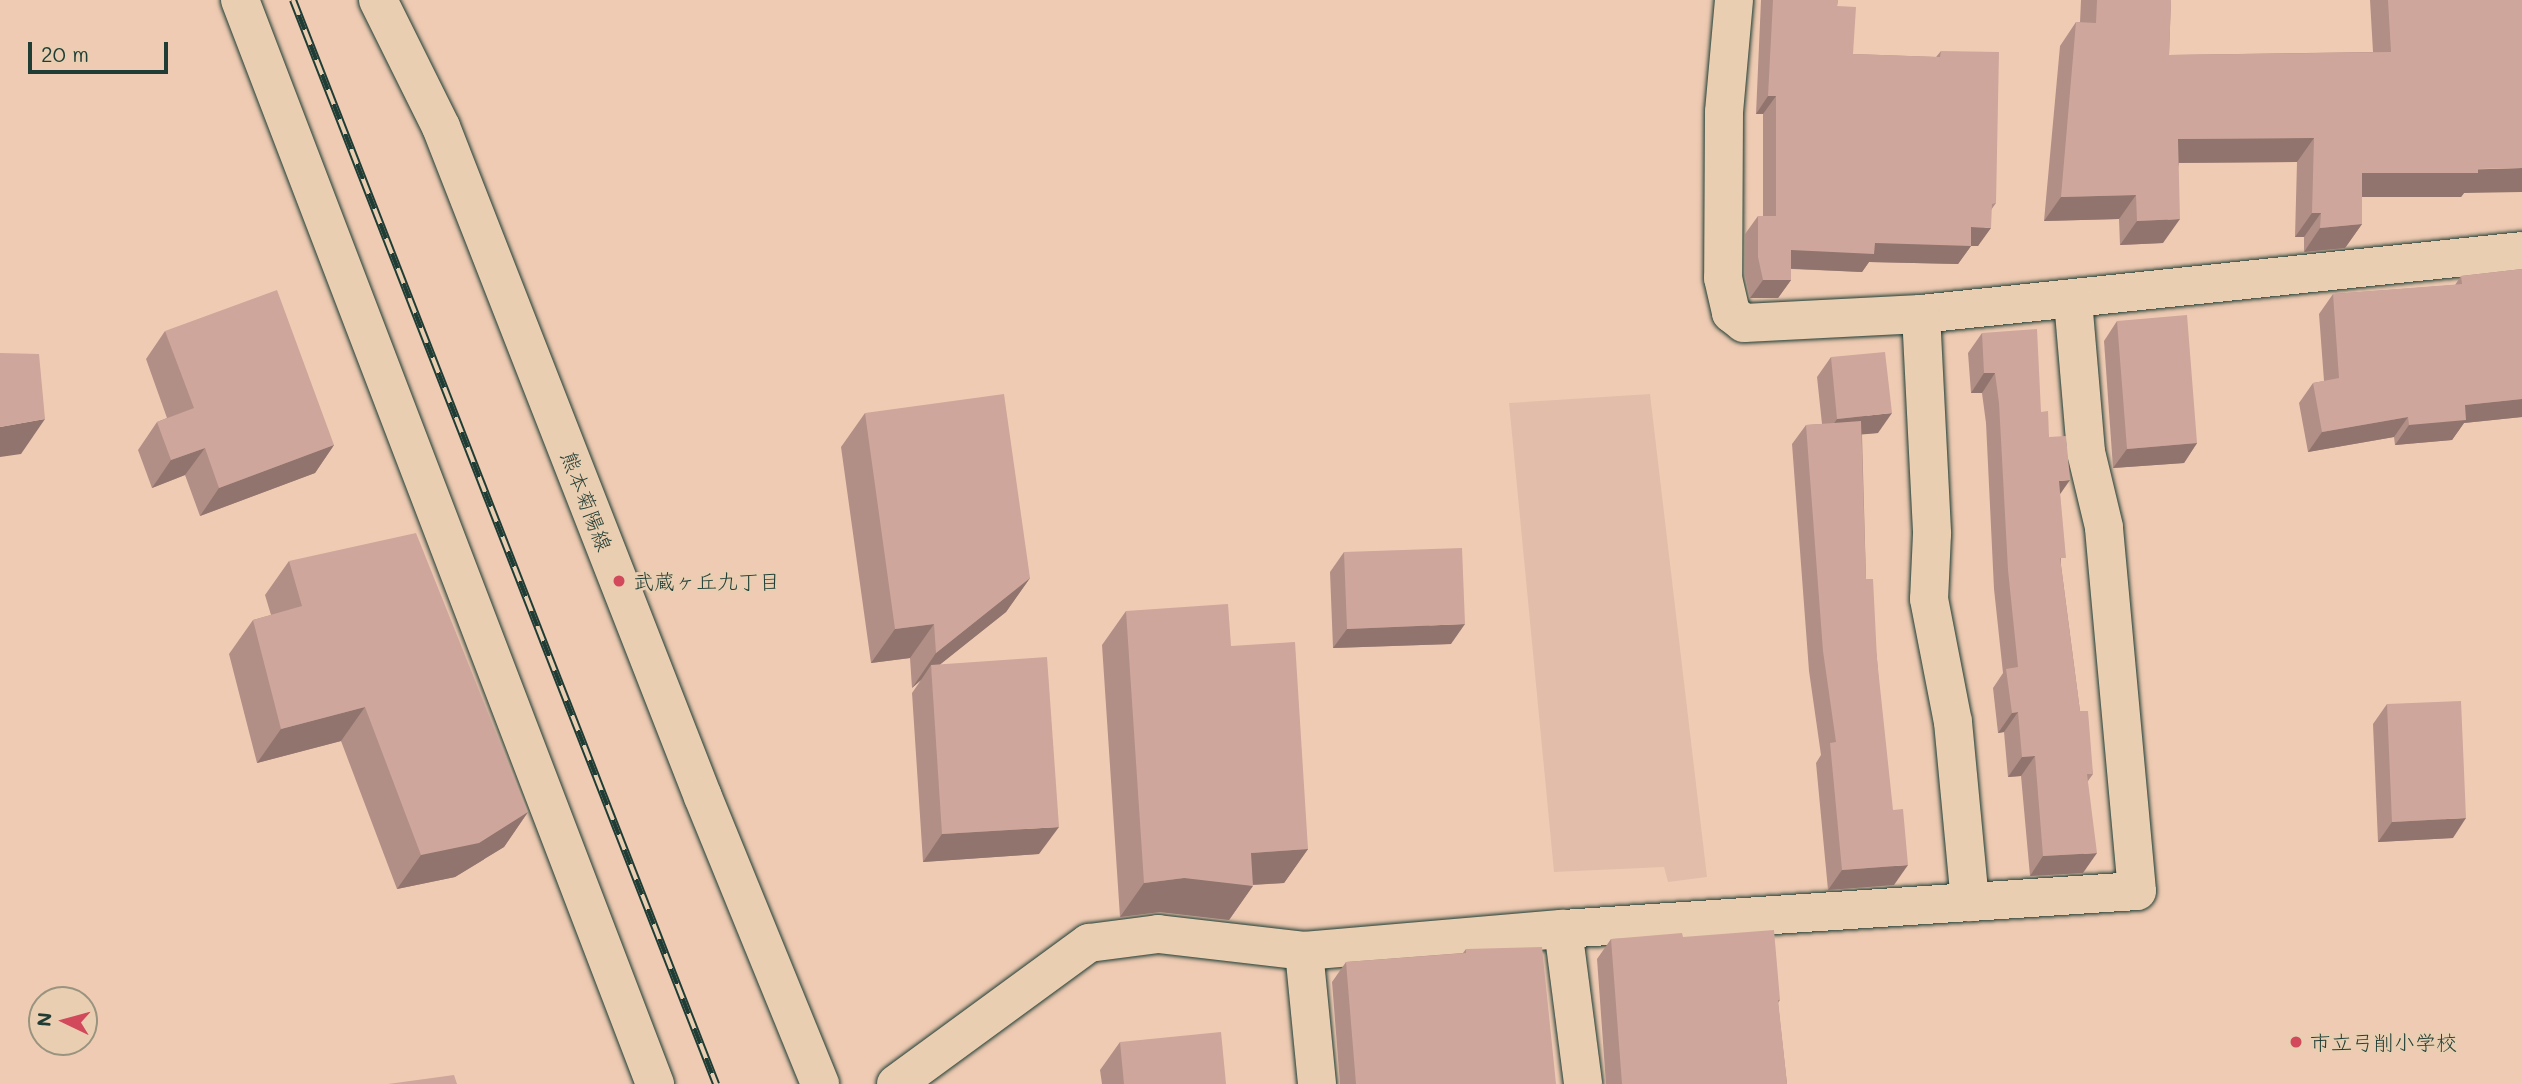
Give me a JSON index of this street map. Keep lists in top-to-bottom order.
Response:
{
  "streets": {
    "street": ["熊本菊陽線"]
  },
  "places": ["武蔵ヶ丘九丁目", "市立弓削小学校"],
  "scale_bar": "20 m",
  "north": "left"
}
